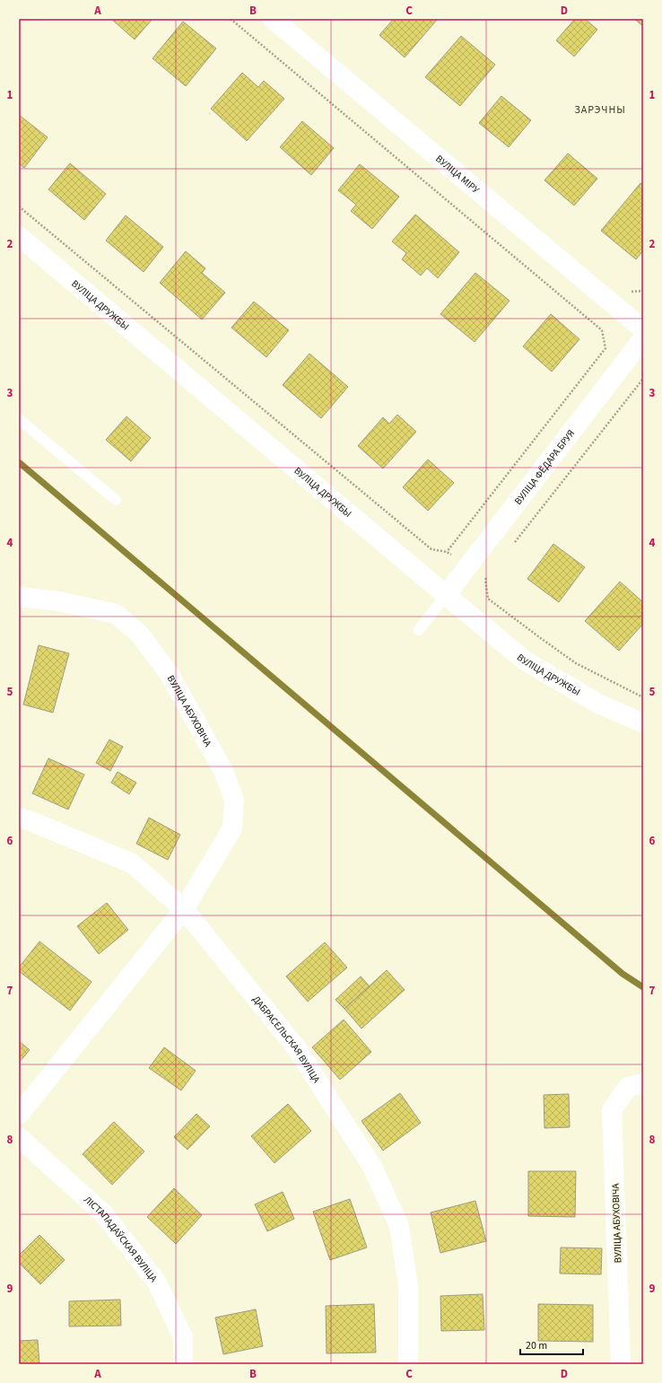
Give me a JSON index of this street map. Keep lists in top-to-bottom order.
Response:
{
  "streets": {
    "street": [
      "ВУЛІЦА МІРУ",
      "ВУЛІЦА ДРУЖБЫ",
      "ВУЛІЦА ФЁДАРА БРУЯ",
      "ВУЛІЦА АБУХОВІЧА",
      "ДАБРАСЕЛЬСКАЯ ВУЛІЦА",
      "ЛІСТАПАДАЎСКАЯ ВУЛІЦА"
    ]
  },
  "crossings": [
    ["ВУЛІЦА ДРУЖБЫ", "ВУЛІЦА ФЁДАРА БРУЯ"],
    ["ВУЛІЦА АБУХОВІЧА", "ДАБРАСЕЛЬСКАЯ ВУЛІЦА"]
  ],
  "districts": ["ЗАРЭЧНЫ"],
  "scale_bar": "20 m",
  "grid": {
    "columns": [
      "A",
      "B",
      "C",
      "D"
    ],
    "rows": [
      "1",
      "2",
      "3",
      "4",
      "5",
      "6",
      "7",
      "8",
      "9"
    ]
  }
}
